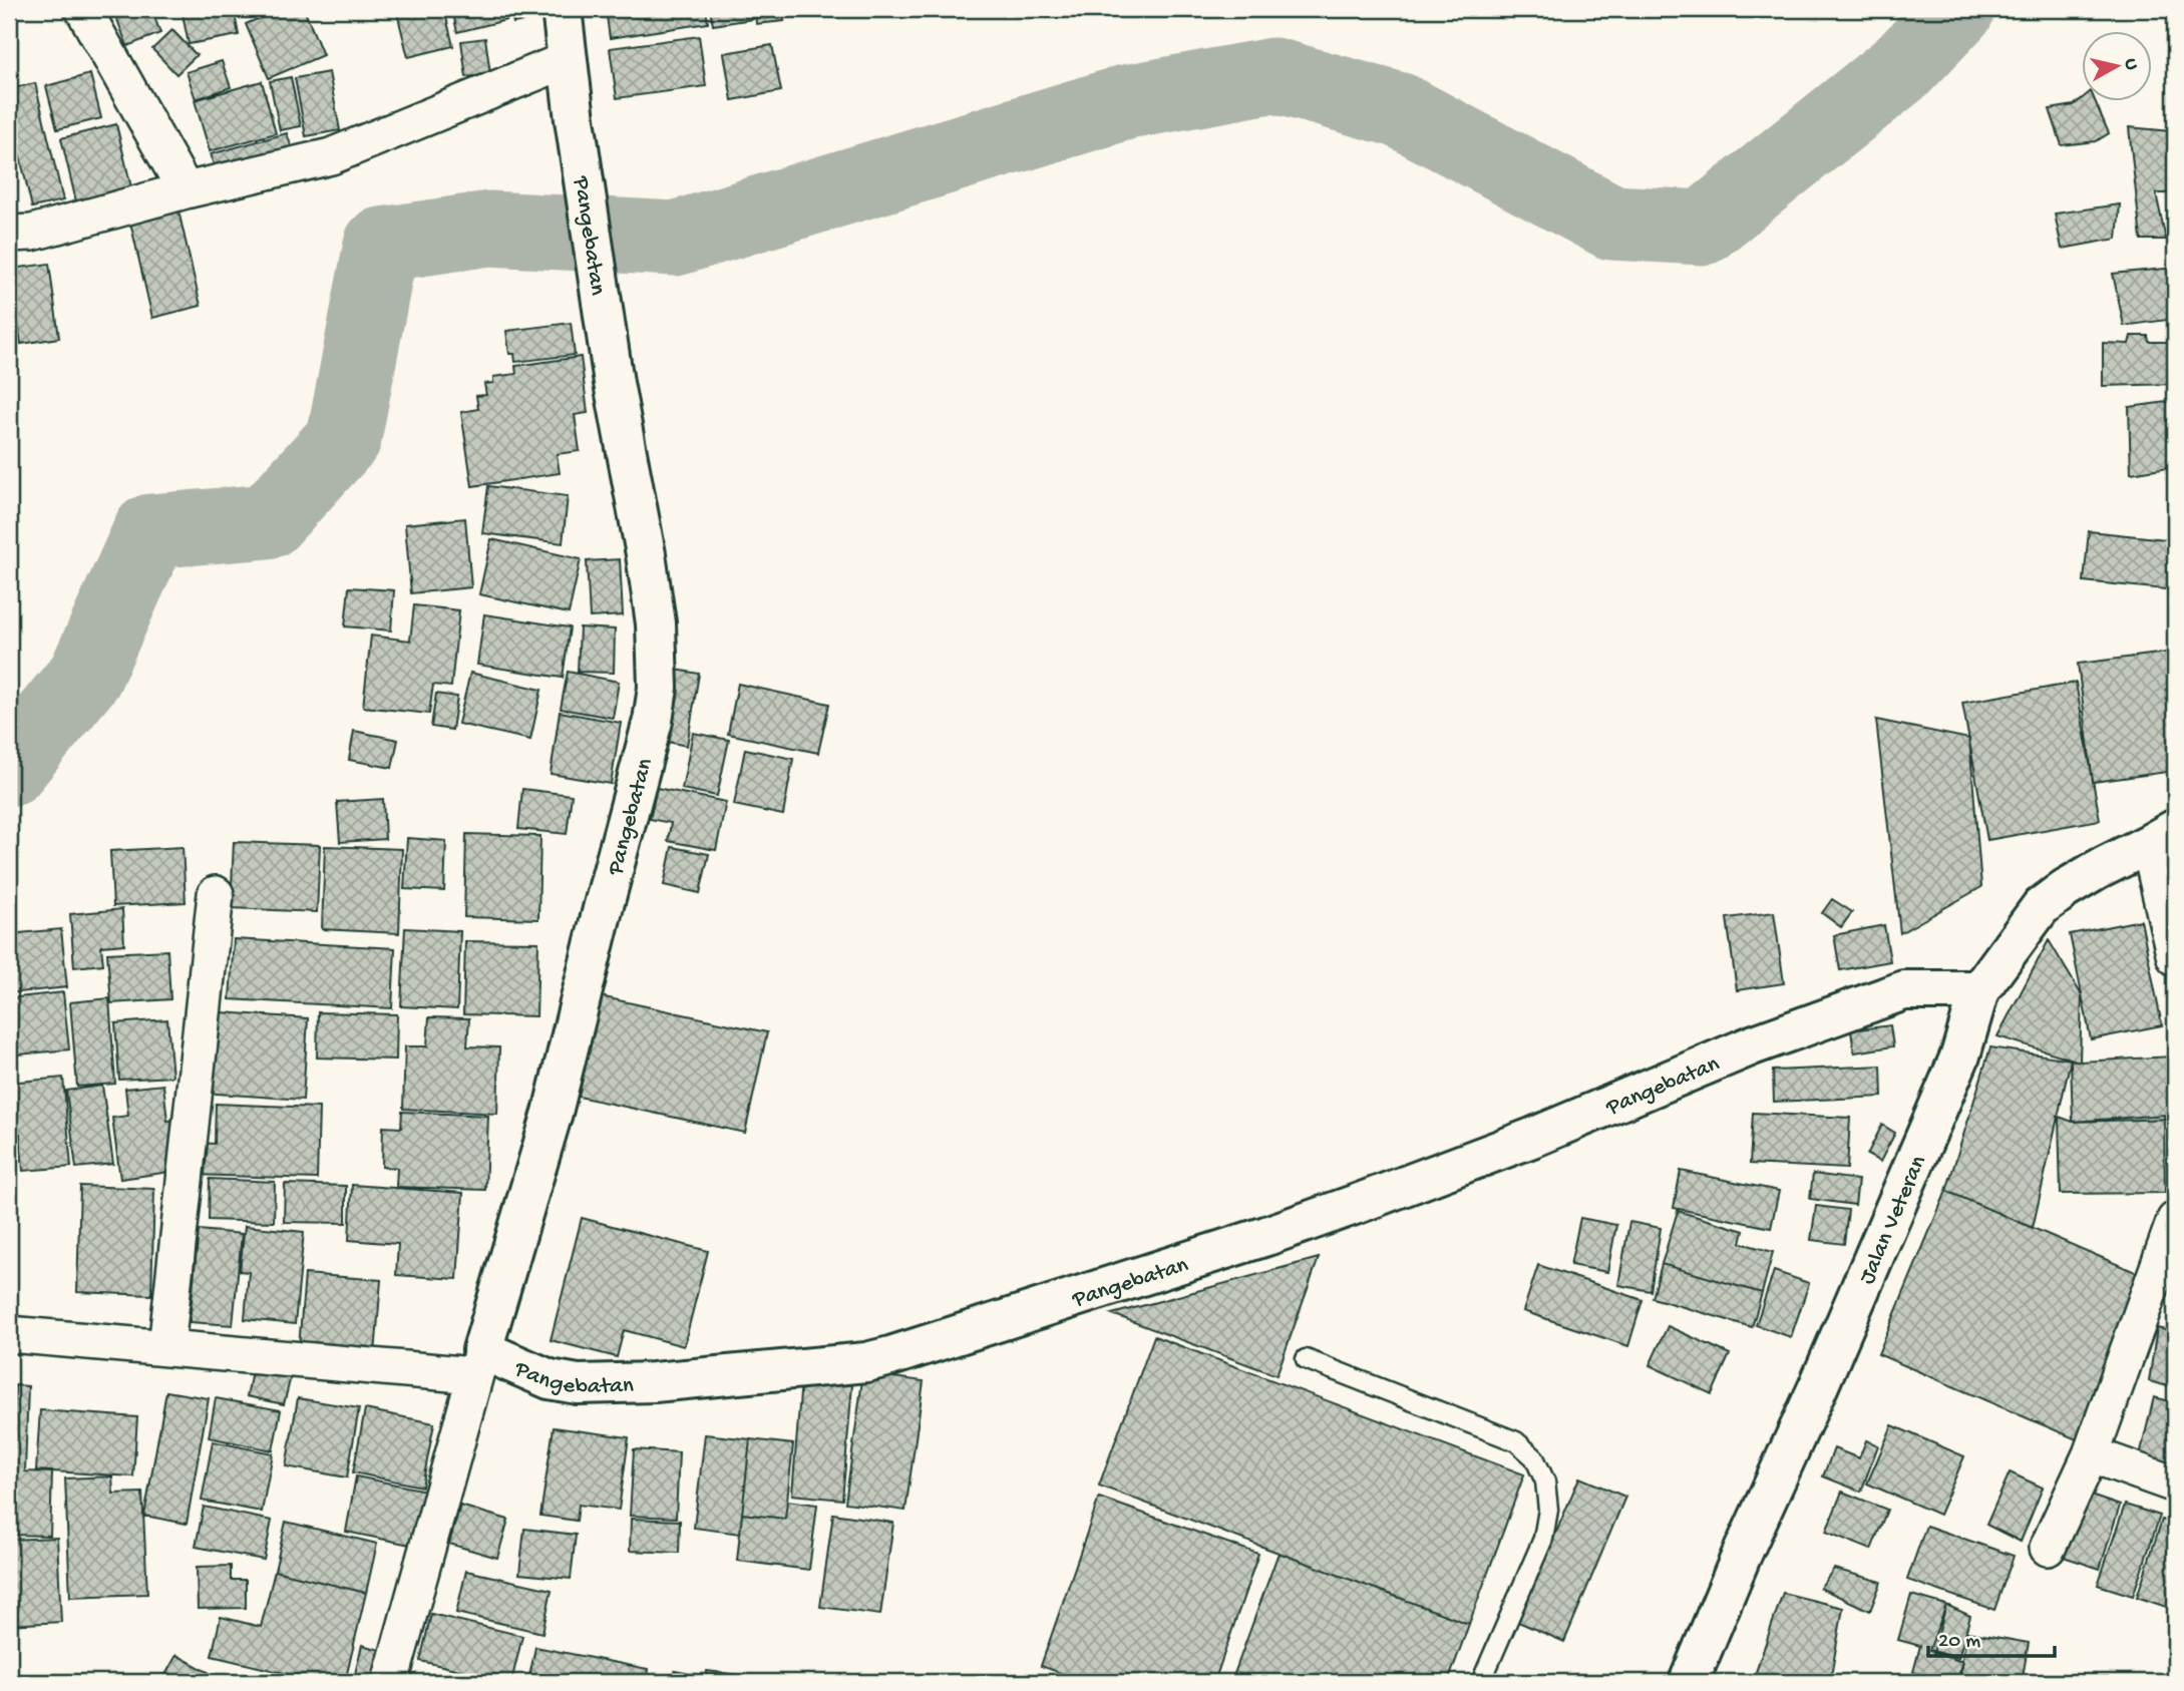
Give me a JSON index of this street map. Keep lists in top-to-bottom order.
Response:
{
  "streets": {
    "main road": ["Pangebatan", "Jalan Veteran"]
  },
  "crossings": [
    ["Pangebatan", "Jalan Veteran"]
  ],
  "scale_bar": "20 m",
  "north": "right"
}
